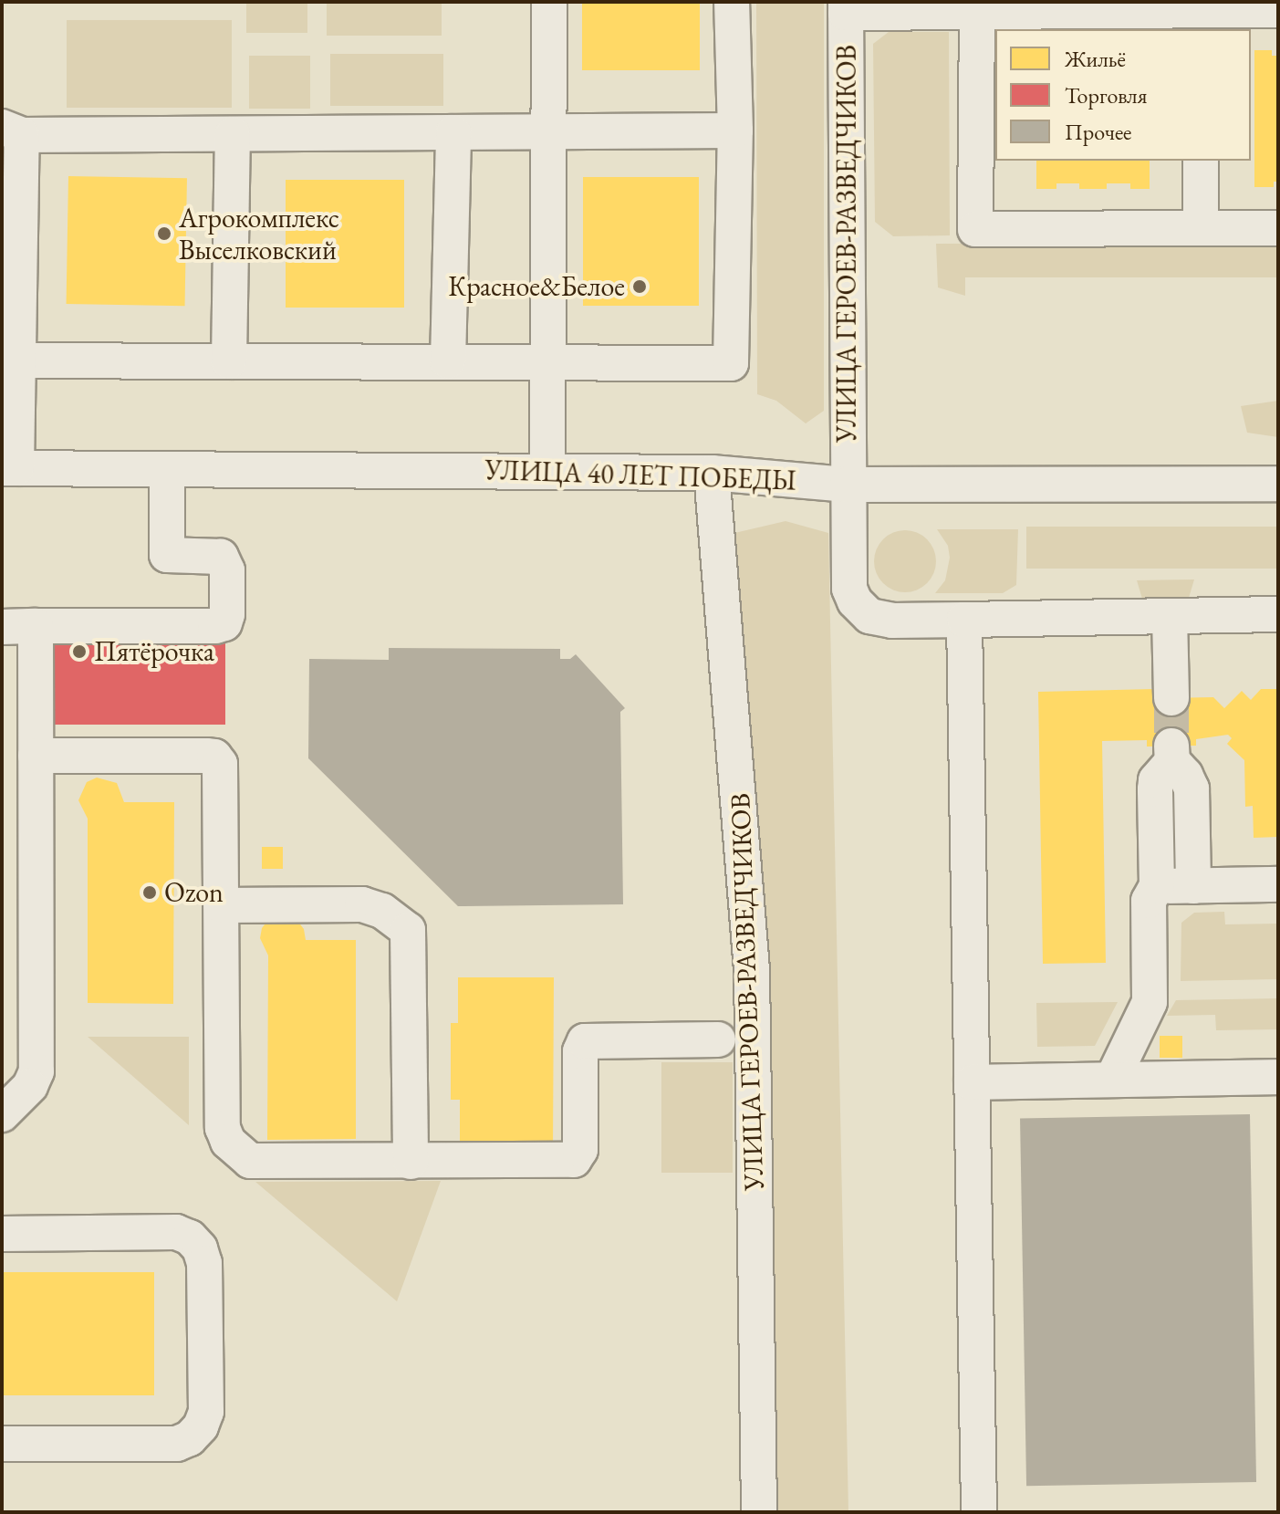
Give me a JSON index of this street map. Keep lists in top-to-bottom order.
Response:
{
  "streets": {
    "street": ["УЛИЦА ГЕРОЕВ-РАЗВЕДЧИКОВ", "УЛИЦА 40 ЛЕТ ПОБЕДЫ"]
  },
  "crossings": [
    ["УЛИЦА ГЕРОЕВ-РАЗВЕДЧИКОВ", "УЛИЦА 40 ЛЕТ ПОБЕДЫ"]
  ],
  "places": [
    "Агрокомплекс Выселковский",
    "Красное&Белое",
    "Пятёрочка",
    "Ozon"
  ],
  "legend": ["Жильё", "Торговля", "Прочее"]
}
